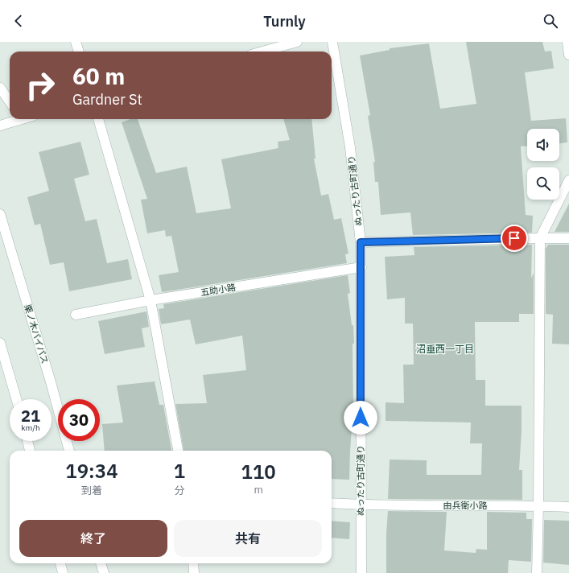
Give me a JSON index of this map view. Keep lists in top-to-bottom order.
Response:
{
  "streets": {
    "street": [
      "ぬったり古町通り",
      "五助小路",
      "栗ノ木バイパス",
      "由兵衛小路"
    ]
  },
  "crossings": [
    ["ぬったり古町通り", "五助小路"],
    ["ぬったり古町通り", "由兵衛小路"]
  ],
  "districts": ["沼垂西一丁目"],
  "page": {
    "header": "Turnly",
    "turn": ["60 m", "Gardner St"],
    "speed": "21 km/h",
    "limit": "30",
    "eta": [
      "19:34",
      "到着",
      "1",
      "分",
      "110",
      "m"
    ],
    "buttons": ["終了", "共有"]
  }
}
